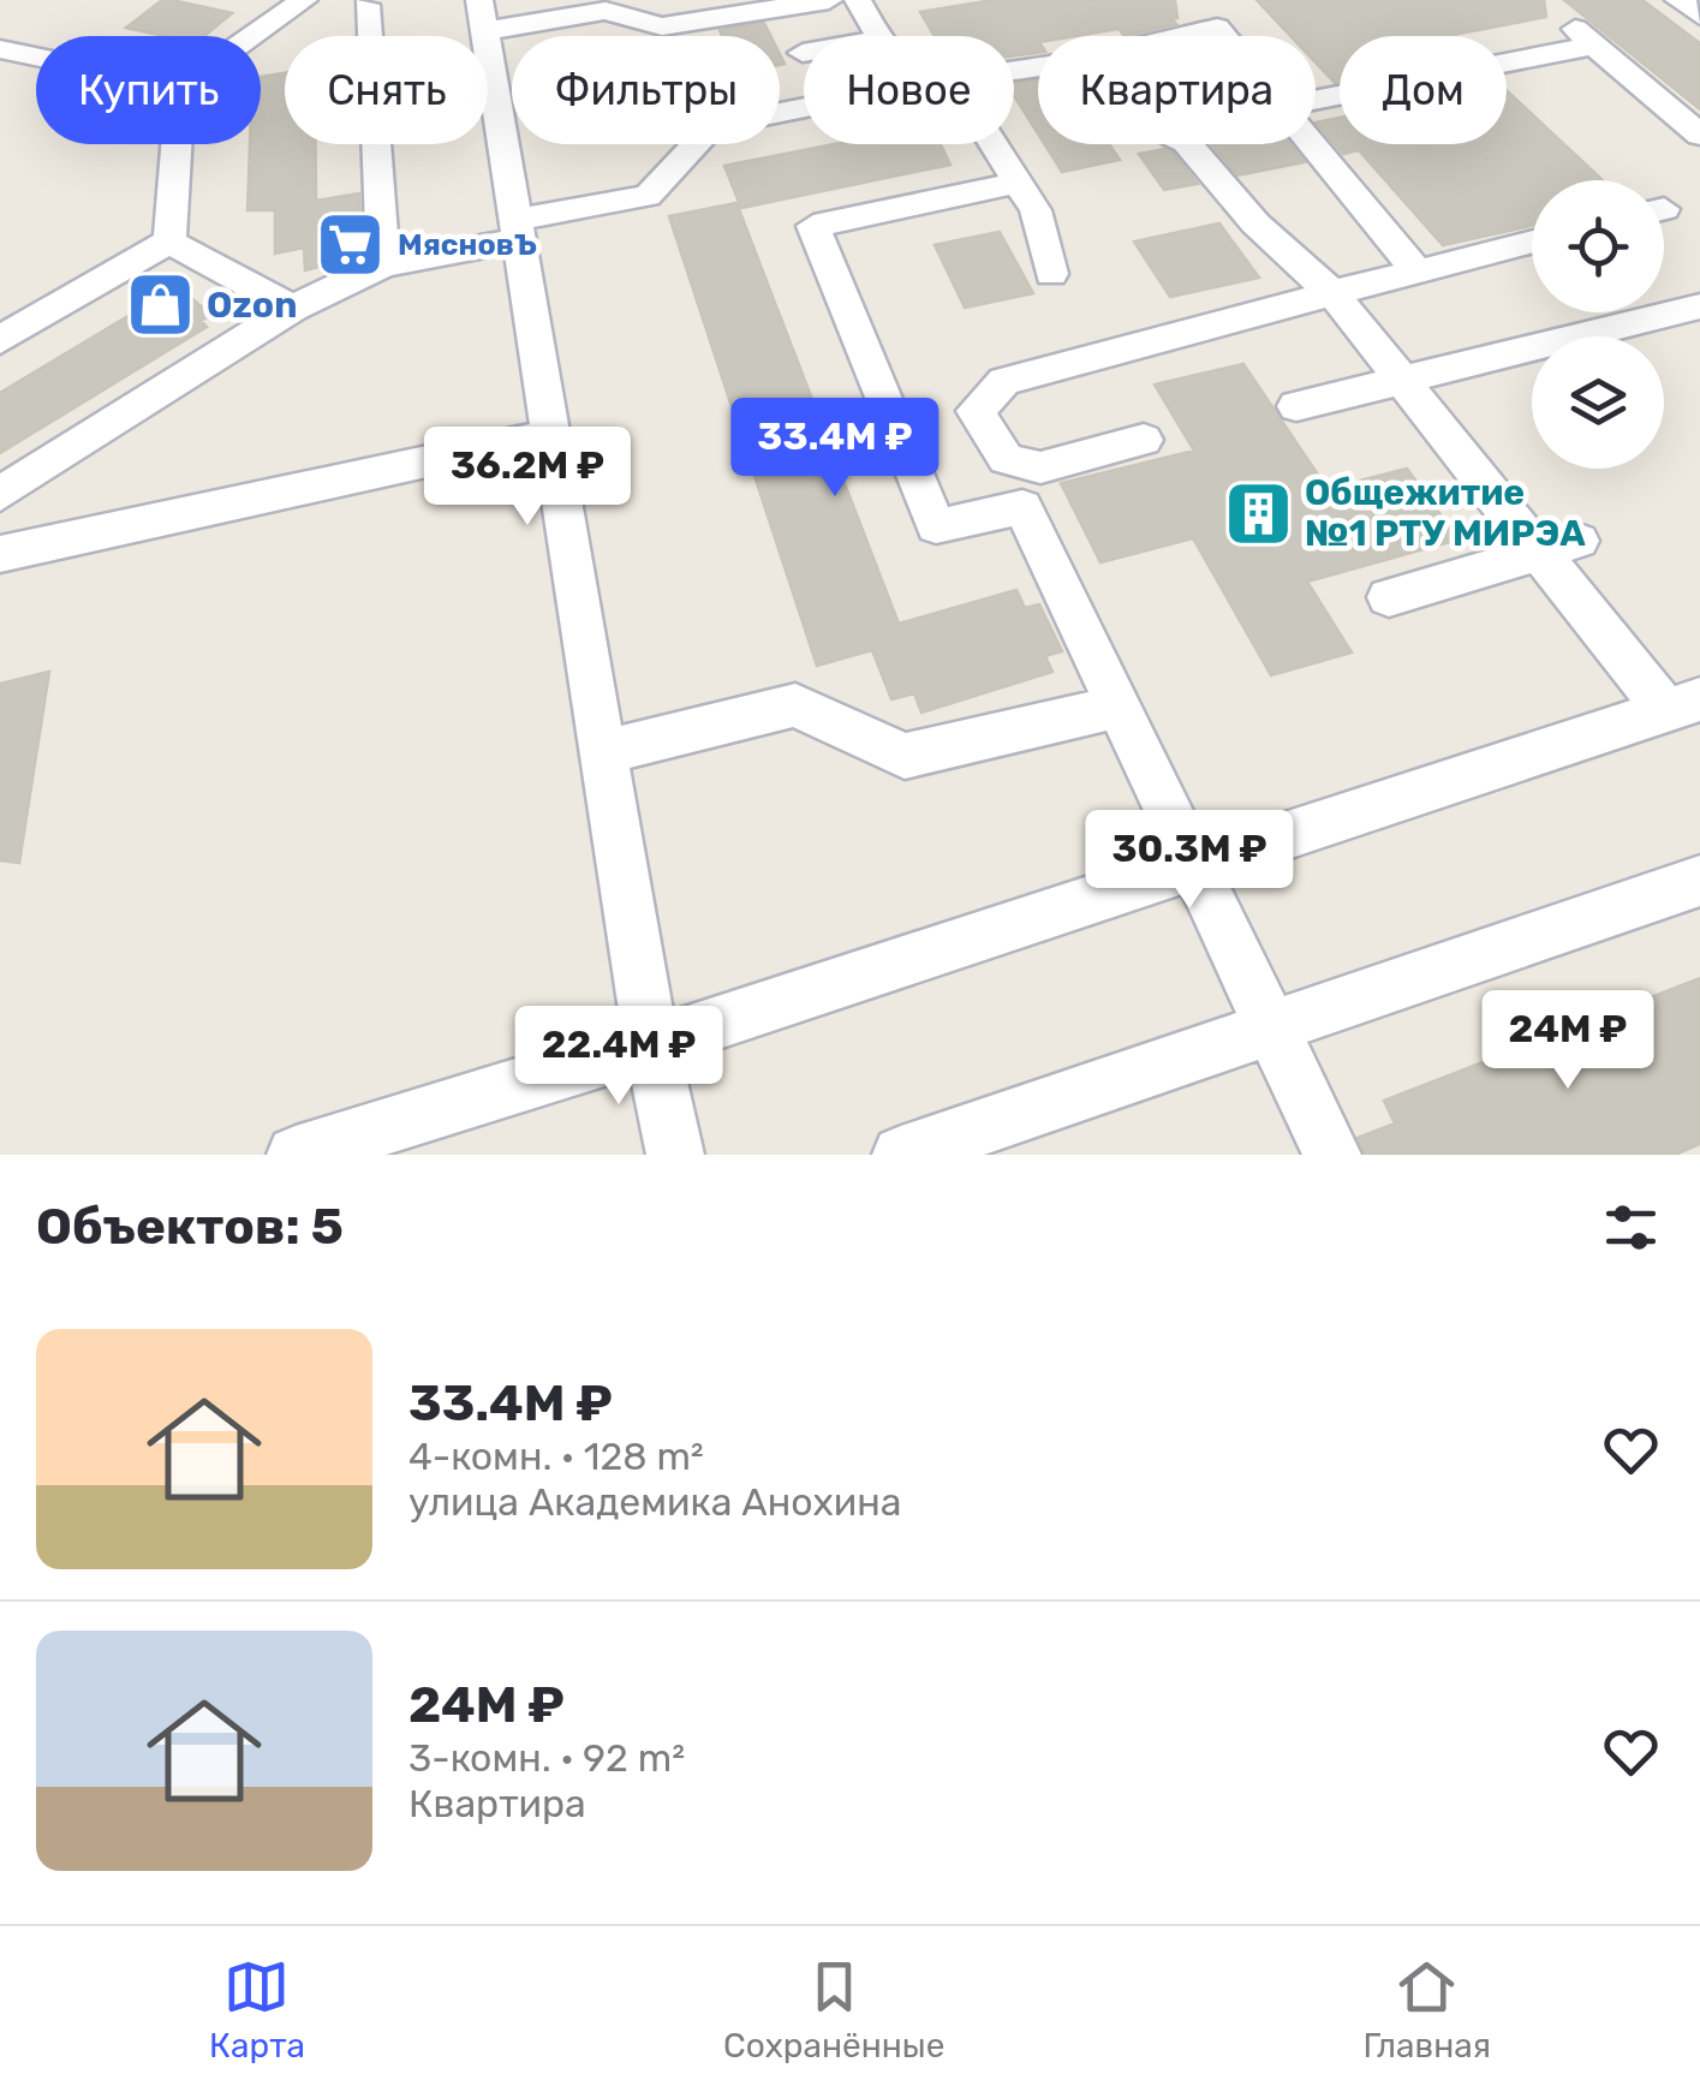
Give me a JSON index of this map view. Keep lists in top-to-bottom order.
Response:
{
  "places": {
    "supermarket": ["МясновЪ"],
    "shop": ["Ozon"],
    "building": ["Общежитие №1 РТУ МИРЭА"]
  },
  "page": {
    "chip": [
      "Купить",
      "Снять",
      "Фильтры",
      "Новое",
      "Квартира",
      "Дом"
    ],
    "price": [
      "33.4M ₽",
      "36.2M ₽",
      "30.3M ₽",
      "24M ₽",
      "22.4M ₽"
    ],
    "heading": "Объектов: 5",
    "list": [
      {
        "name": "33.4M ₽",
        "note": "4-комн. · 128 m² · улица Академика Анохина"
      },
      {
        "name": "24M ₽",
        "note": "3-комн. · 92 m² · Квартира"
      }
    ],
    "tabs": ["Карта", "Сохранённые", "Главная"]
  }
}
